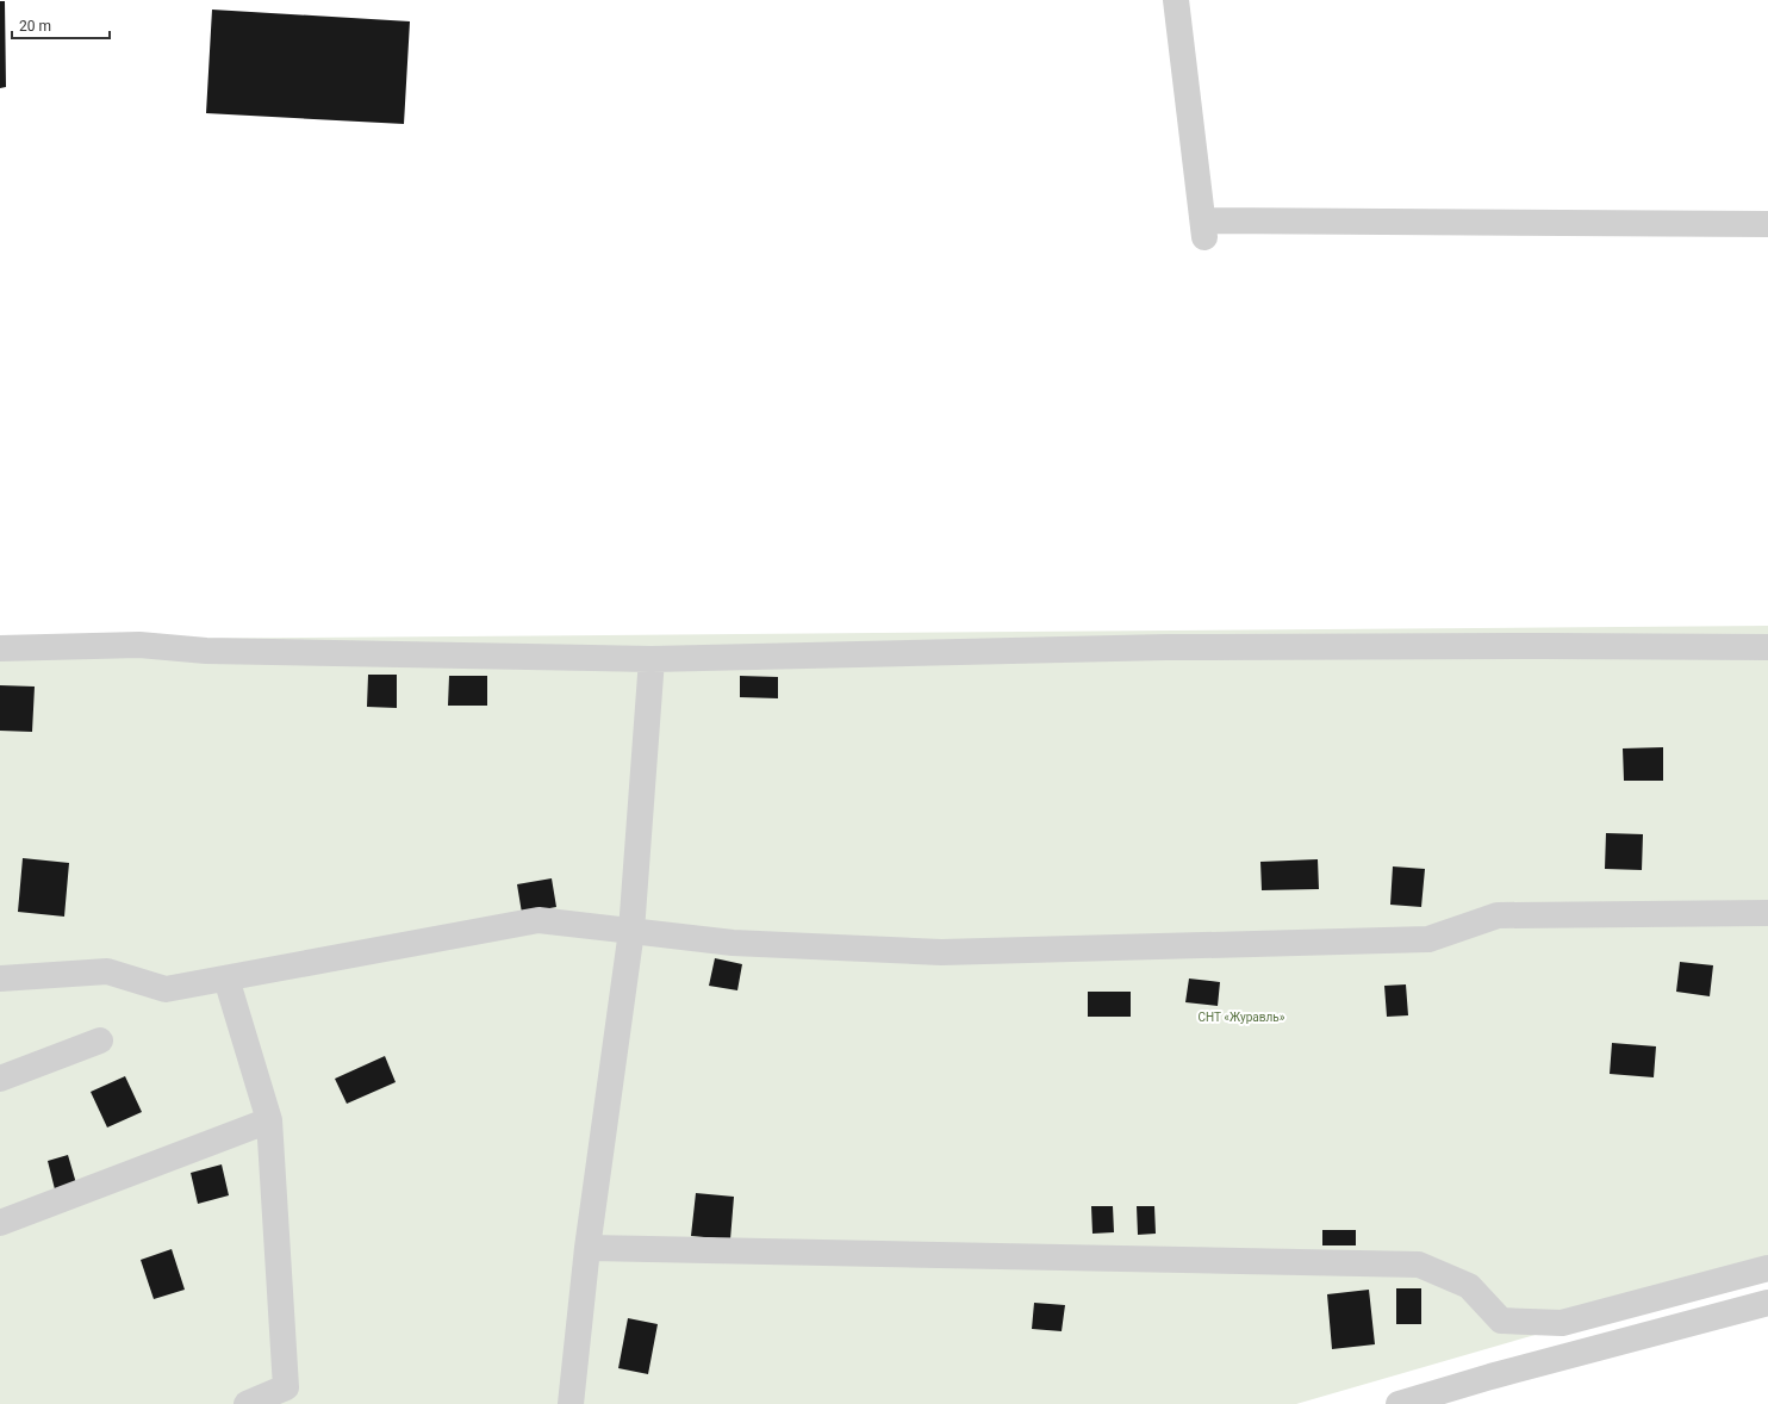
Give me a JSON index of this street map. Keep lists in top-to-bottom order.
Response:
{
  "parks": ["СНТ «Журавль»"],
  "scale_bar": "20 m"
}
